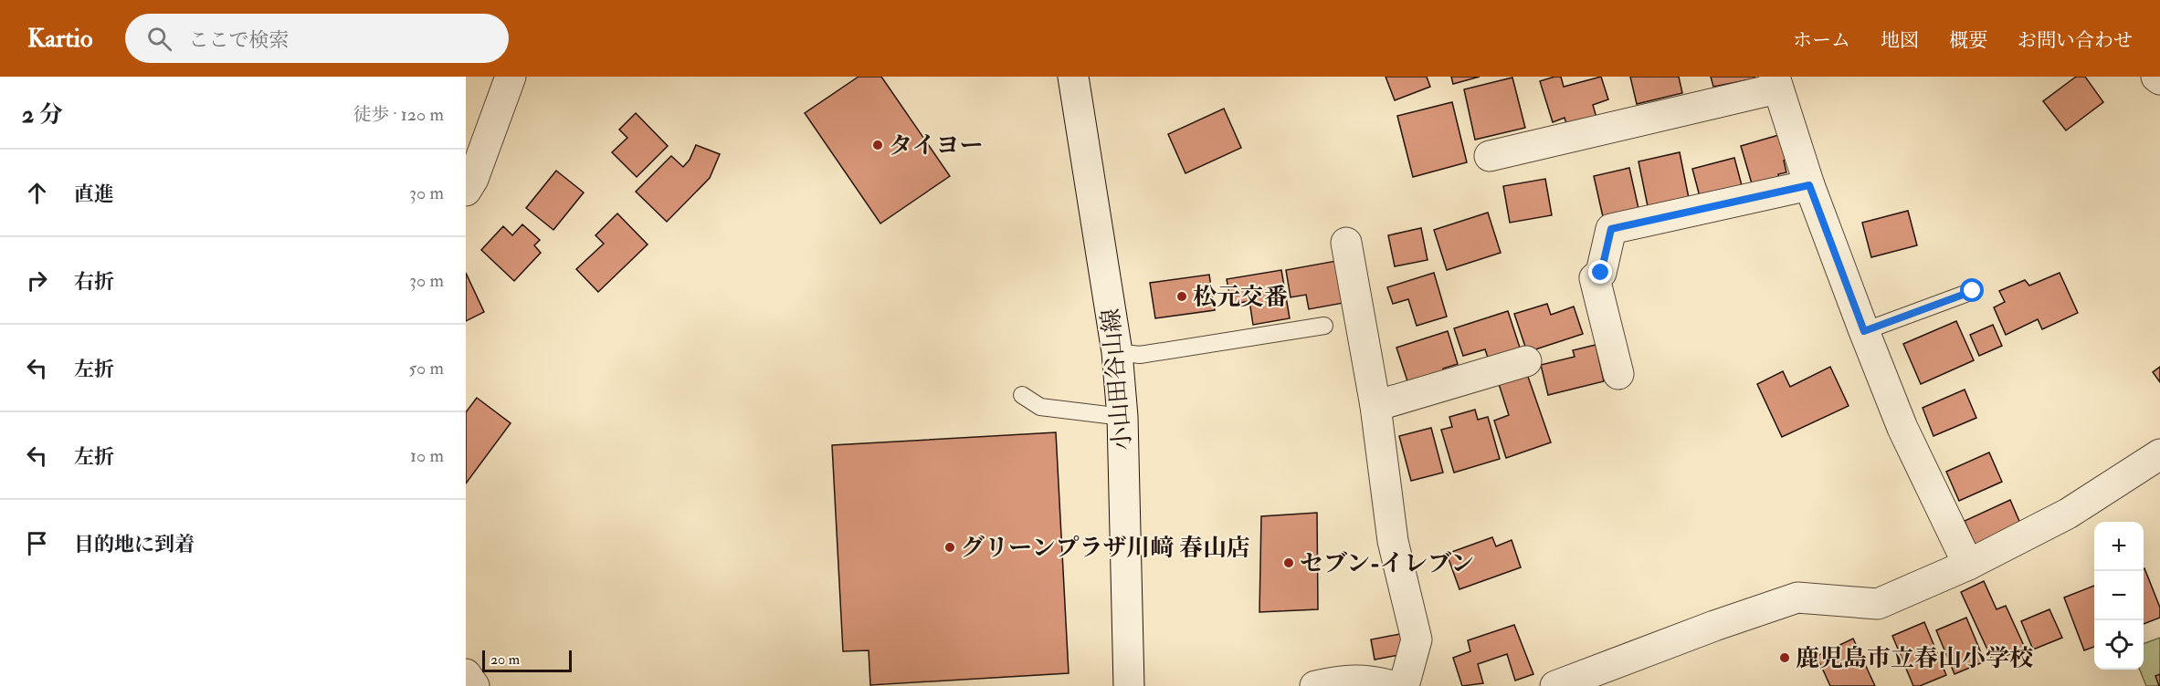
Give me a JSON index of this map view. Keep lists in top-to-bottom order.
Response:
{
  "streets": {
    "street": ["小山田谷山線"]
  },
  "places": [
    "タイヨー",
    "松元交番",
    "グリーンプラザ川﨑 春山店",
    "セブン-イレブン",
    "鹿児島市立春山小学校"
  ],
  "scale_bar": "20 m",
  "page": {
    "header": "Kartio",
    "search": "ここで検索",
    "nav": [
      "ホーム",
      "地図",
      "概要",
      "お問い合わせ"
    ],
    "heading": ["2 分", "徒歩 · 120 m"],
    "list": [
      ["直進", "30 m"],
      ["右折", "30 m"],
      ["左折", "50 m"],
      ["左折", "10 m"],
      "目的地に到着"
    ],
    "map_buttons": ["+", "−"],
    "scale": "20 m"
  }
}
